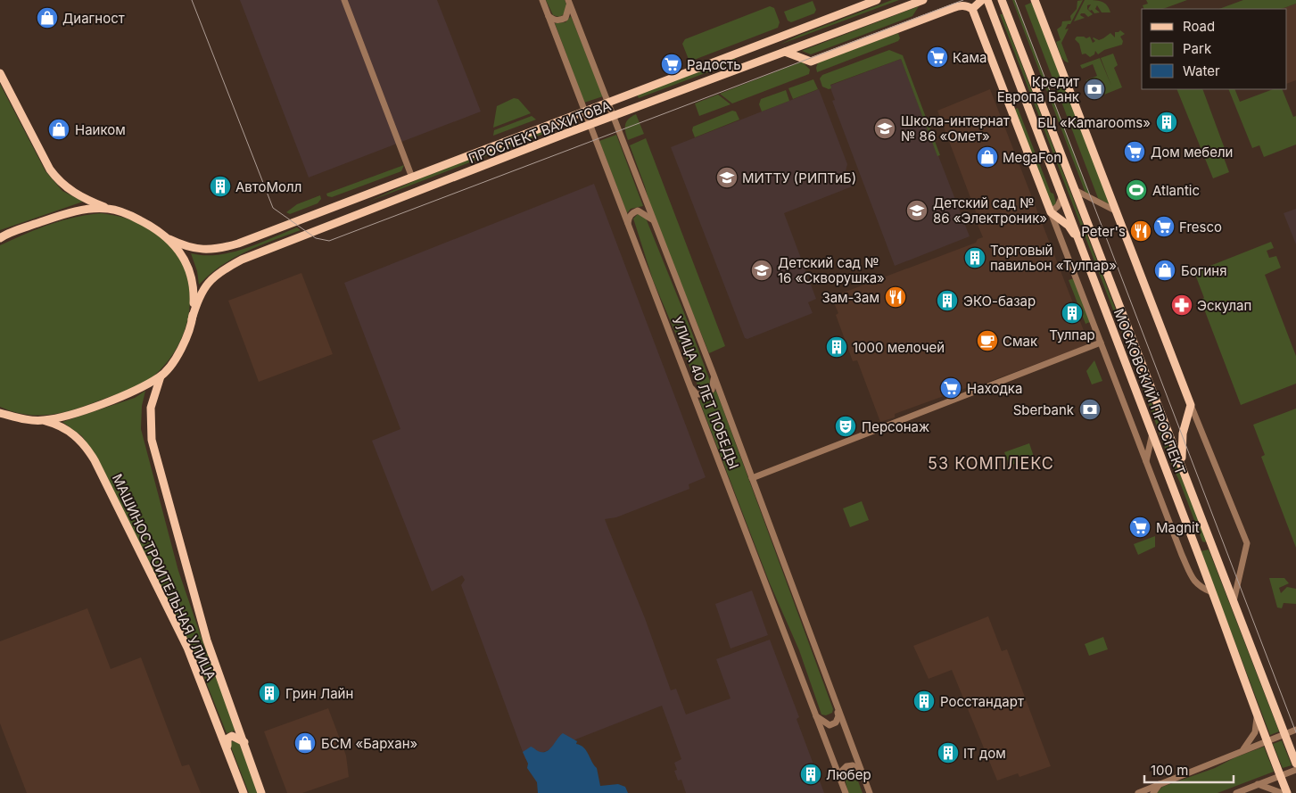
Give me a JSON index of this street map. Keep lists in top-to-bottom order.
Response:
{
  "streets": {
    "main road": ["ПРОСПЕКТ ВАХИТОВА", "МОСКОВСКИЙ ПРОСПЕКТ", "МАШИНОСТРОИТЕЛЬНАЯ УЛИЦА"],
    "street": ["УЛИЦА 40 ЛЕТ ПОБЕДЫ"]
  },
  "crossings": [
    ["ПРОСПЕКТ ВАХИТОВА", "УЛИЦА 40 ЛЕТ ПОБЕДЫ"]
  ],
  "districts": ["53 КОМПЛЕКС"],
  "places": {
    "shop": [
      "Диагност",
      "Наиком",
      "MegaFon",
      "Богиня",
      "БСМ «Бархан»"
    ],
    "supermarket": [
      "Кама",
      "Радость",
      "Дом мебели",
      "Fresco",
      "Находка",
      "Magnit"
    ],
    "bank": ["Кредит Европа Банк", "Sberbank"],
    "building": [
      "БЦ «Kamarooms»",
      "АвтоМолл",
      "Торговый павильон «Тулпар»",
      "ЭКО-базар",
      "Тулпар",
      "1000 мелочей",
      "Грин Лайн",
      "Росстандарт",
      "IT дом",
      "Любер"
    ],
    "school or university": [
      "Школа-интернат № 86 «Омет»",
      "МИТТУ (РИПТиБ)",
      "Детский сад № 86 «Электроник»",
      "Детский сад № 16 «Скворушка»"
    ],
    "sports": ["Atlantic"],
    "restaurant": ["Peter's", "Зам-Зам"],
    "pharmacy": ["Эскулап"],
    "cafe": ["Смак"],
    "theatre": ["Персонаж"]
  },
  "legend": ["Road", "Park", "Water"],
  "scale_bar": "100 m"
}
